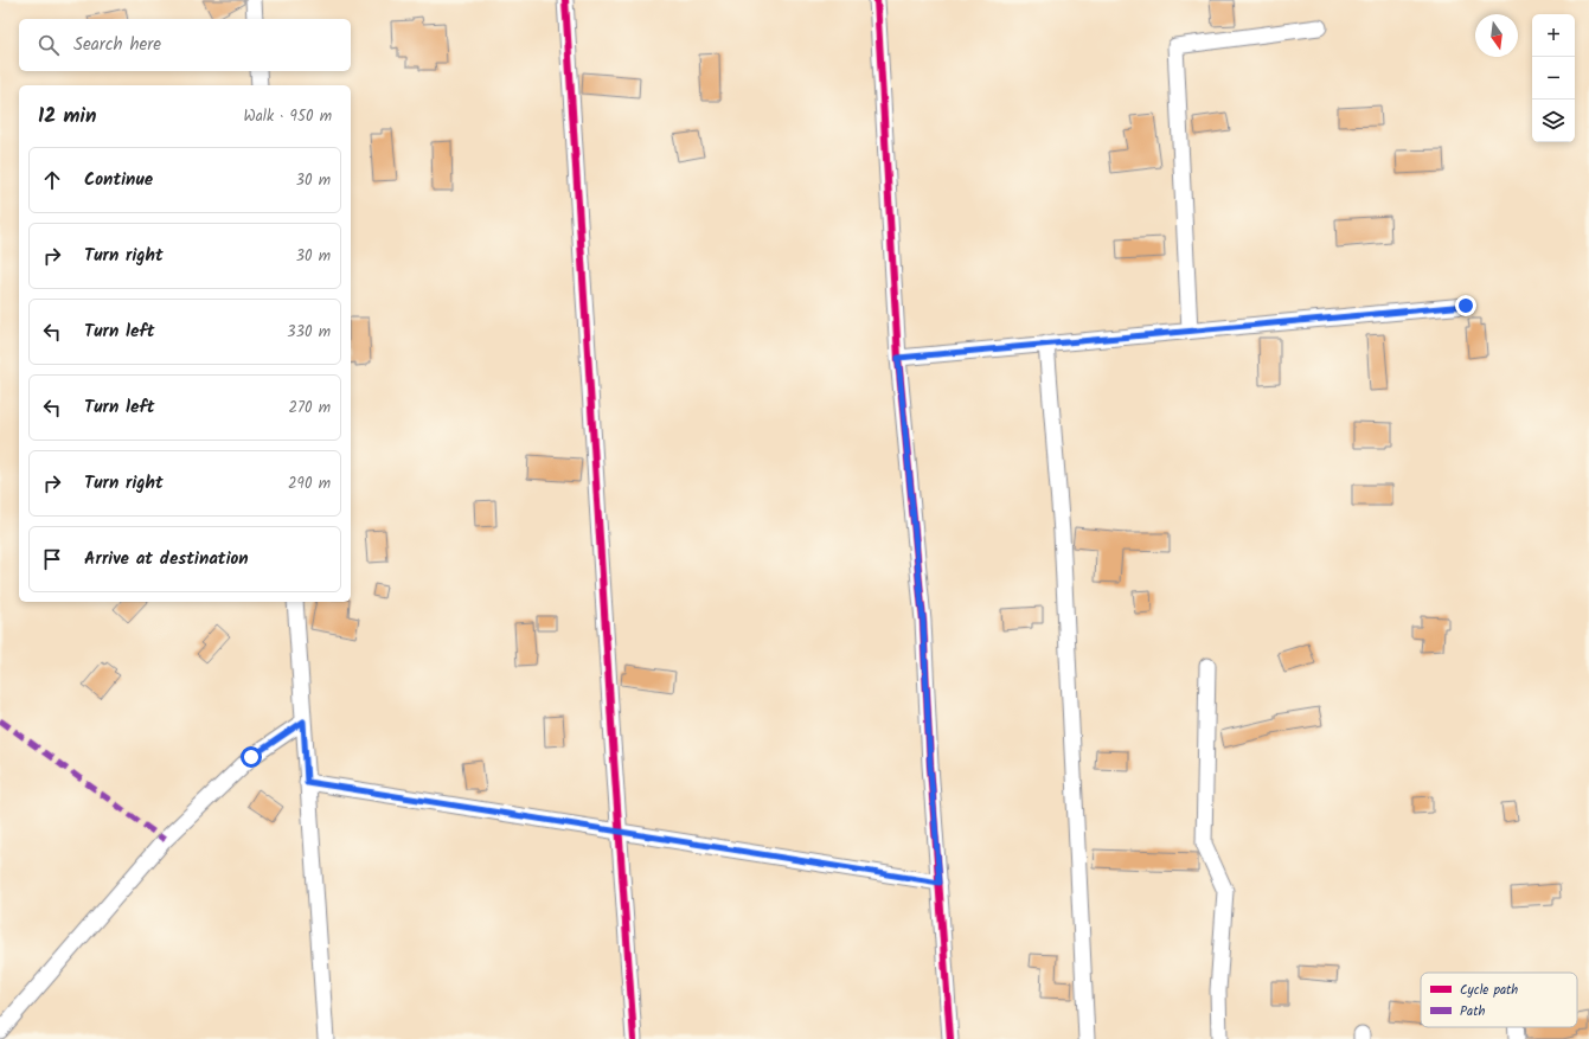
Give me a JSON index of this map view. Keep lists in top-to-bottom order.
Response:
{
  "legend": ["Cycle path", "Path"],
  "north": "bottom",
  "page": {
    "map_buttons": ["+", "−"],
    "search": "Search here",
    "heading": ["12 min", "Walk · 950 m"],
    "list": [
      ["Continue", "30 m"],
      ["Turn right", "30 m"],
      ["Turn left", "330 m"],
      ["Turn left", "270 m"],
      ["Turn right", "290 m"],
      "Arrive at destination"
    ]
  }
}
